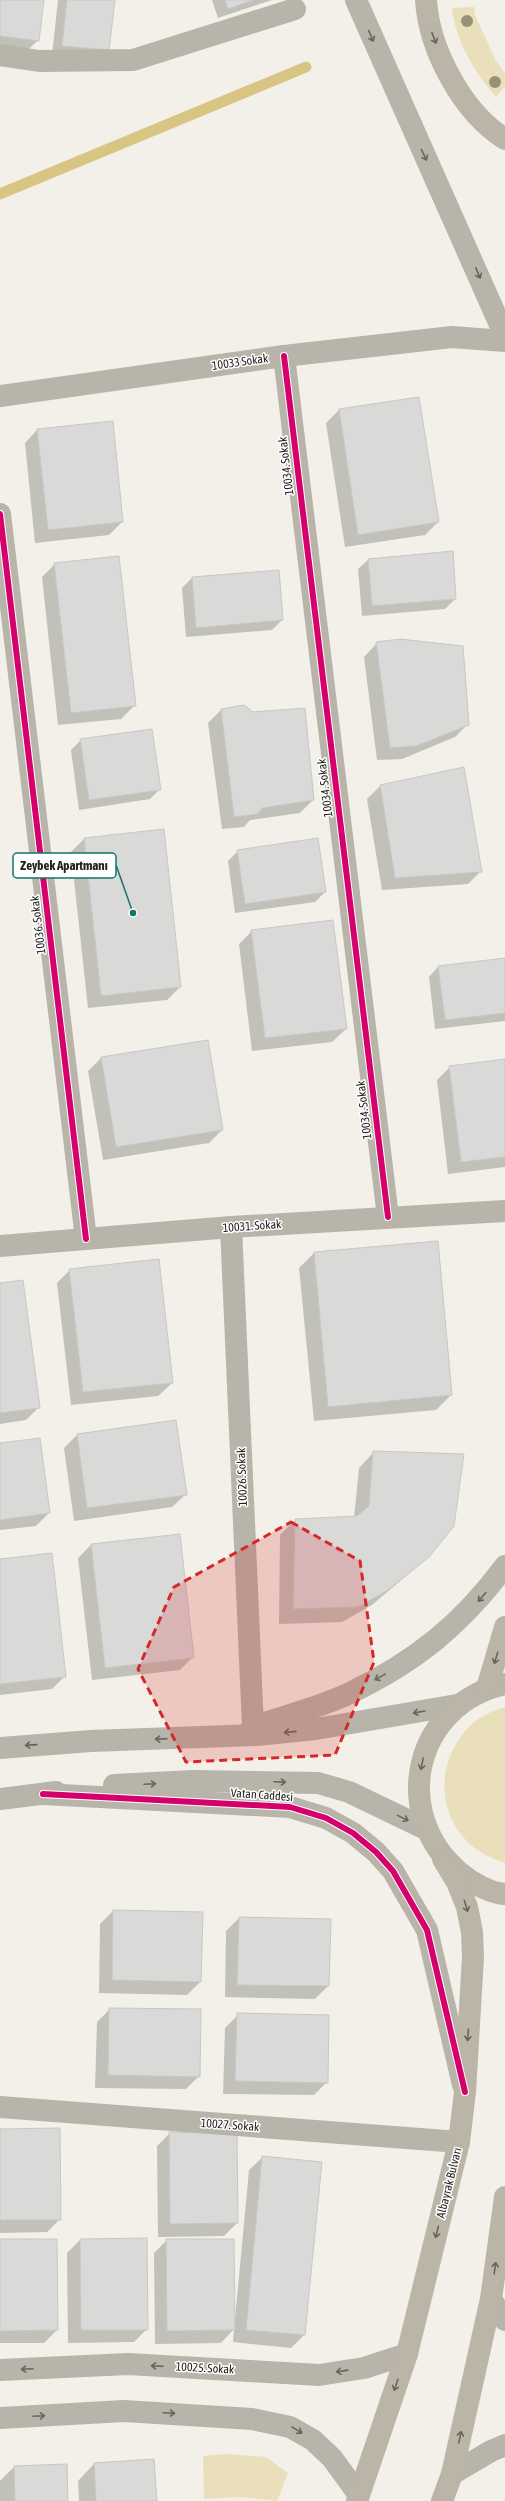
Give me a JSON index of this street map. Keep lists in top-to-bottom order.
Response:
{
  "streets": {
    "main road": ["Albayrak Bulvarı"],
    "street": [
      "10033 Sokak",
      "10034. Sokak",
      "10036. Sokak",
      "10031. Sokak",
      "10026. Sokak",
      "Vatan Caddesi",
      "10027. Sokak",
      "10025. Sokak"
    ]
  },
  "crossings": [
    ["10033 Sokak", "10034. Sokak"],
    ["10034. Sokak", "10031. Sokak"],
    ["10036. Sokak", "10031. Sokak"],
    ["10031. Sokak", "10026. Sokak"],
    ["Vatan Caddesi", "Albayrak Bulvarı"],
    ["10027. Sokak", "Albayrak Bulvarı"],
    ["Albayrak Bulvarı", "10025. Sokak"]
  ],
  "places": ["Zeybek Apartmanı"]
}
